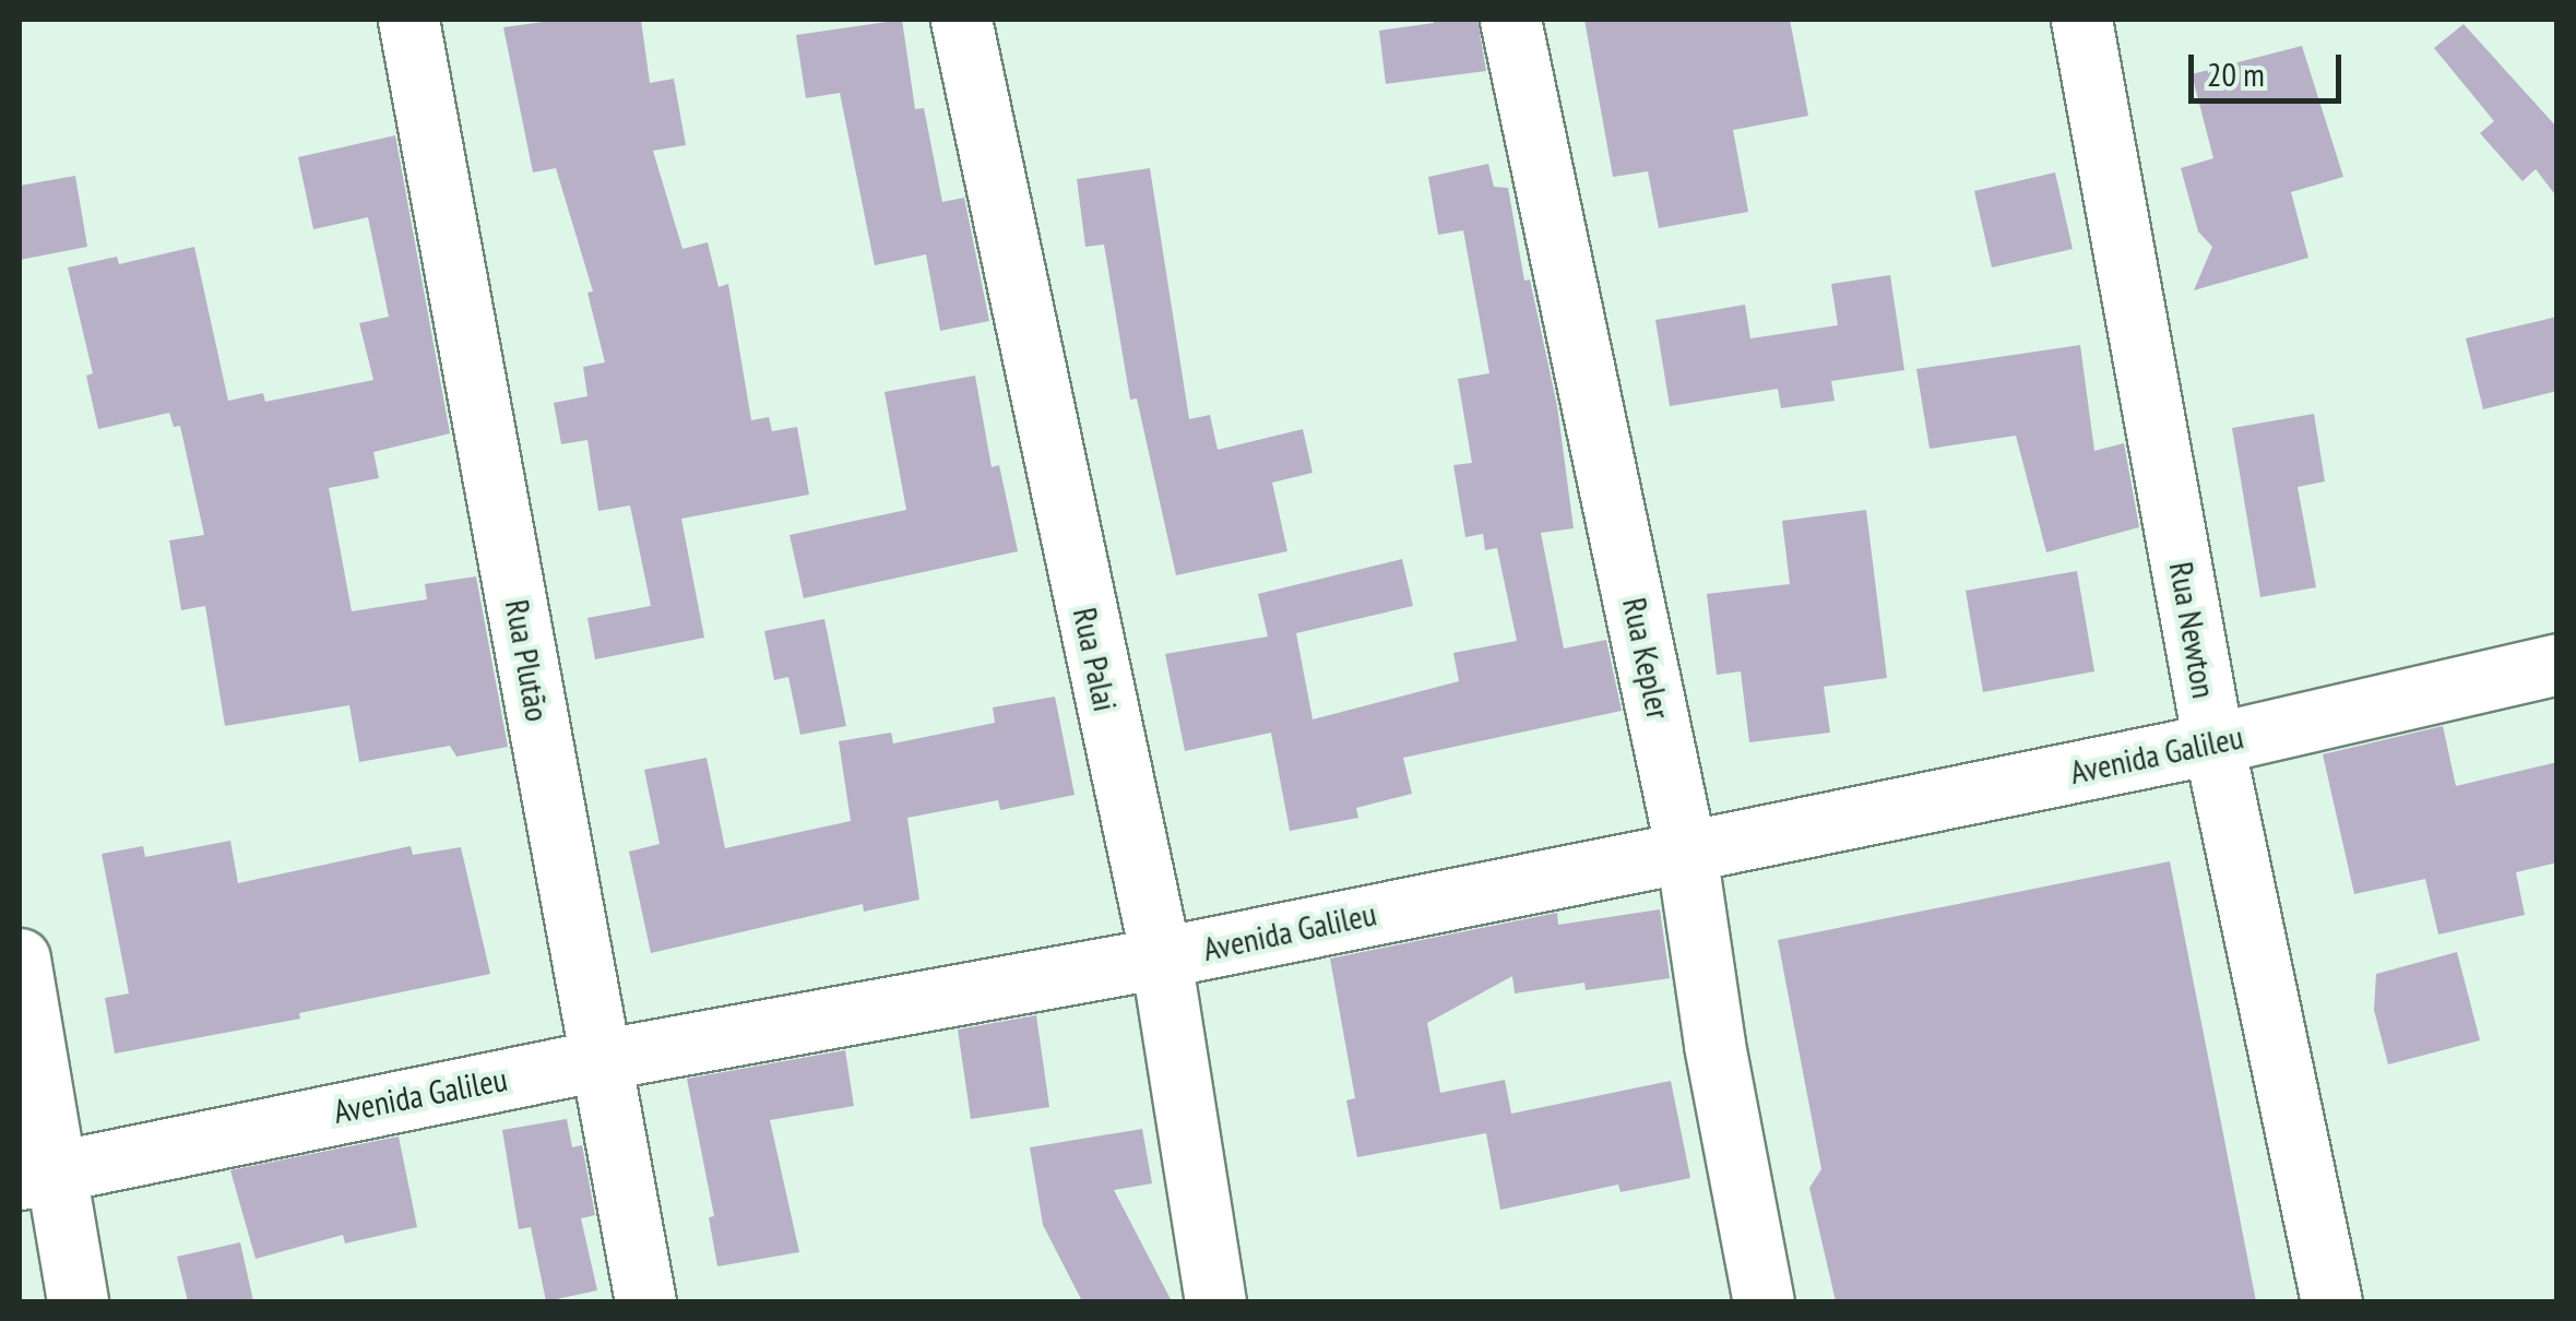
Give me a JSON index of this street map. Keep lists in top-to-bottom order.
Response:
{
  "streets": {
    "street": [
      "Rua Newton",
      "Rua Kepler",
      "Rua Palai",
      "Rua Plutão",
      "Avenida Galileu"
    ]
  },
  "crossings": [
    ["Rua Newton", "Avenida Galileu"],
    ["Rua Kepler", "Avenida Galileu"],
    ["Rua Palai", "Avenida Galileu"],
    ["Rua Plutão", "Avenida Galileu"]
  ],
  "scale_bar": "20 m"
}
